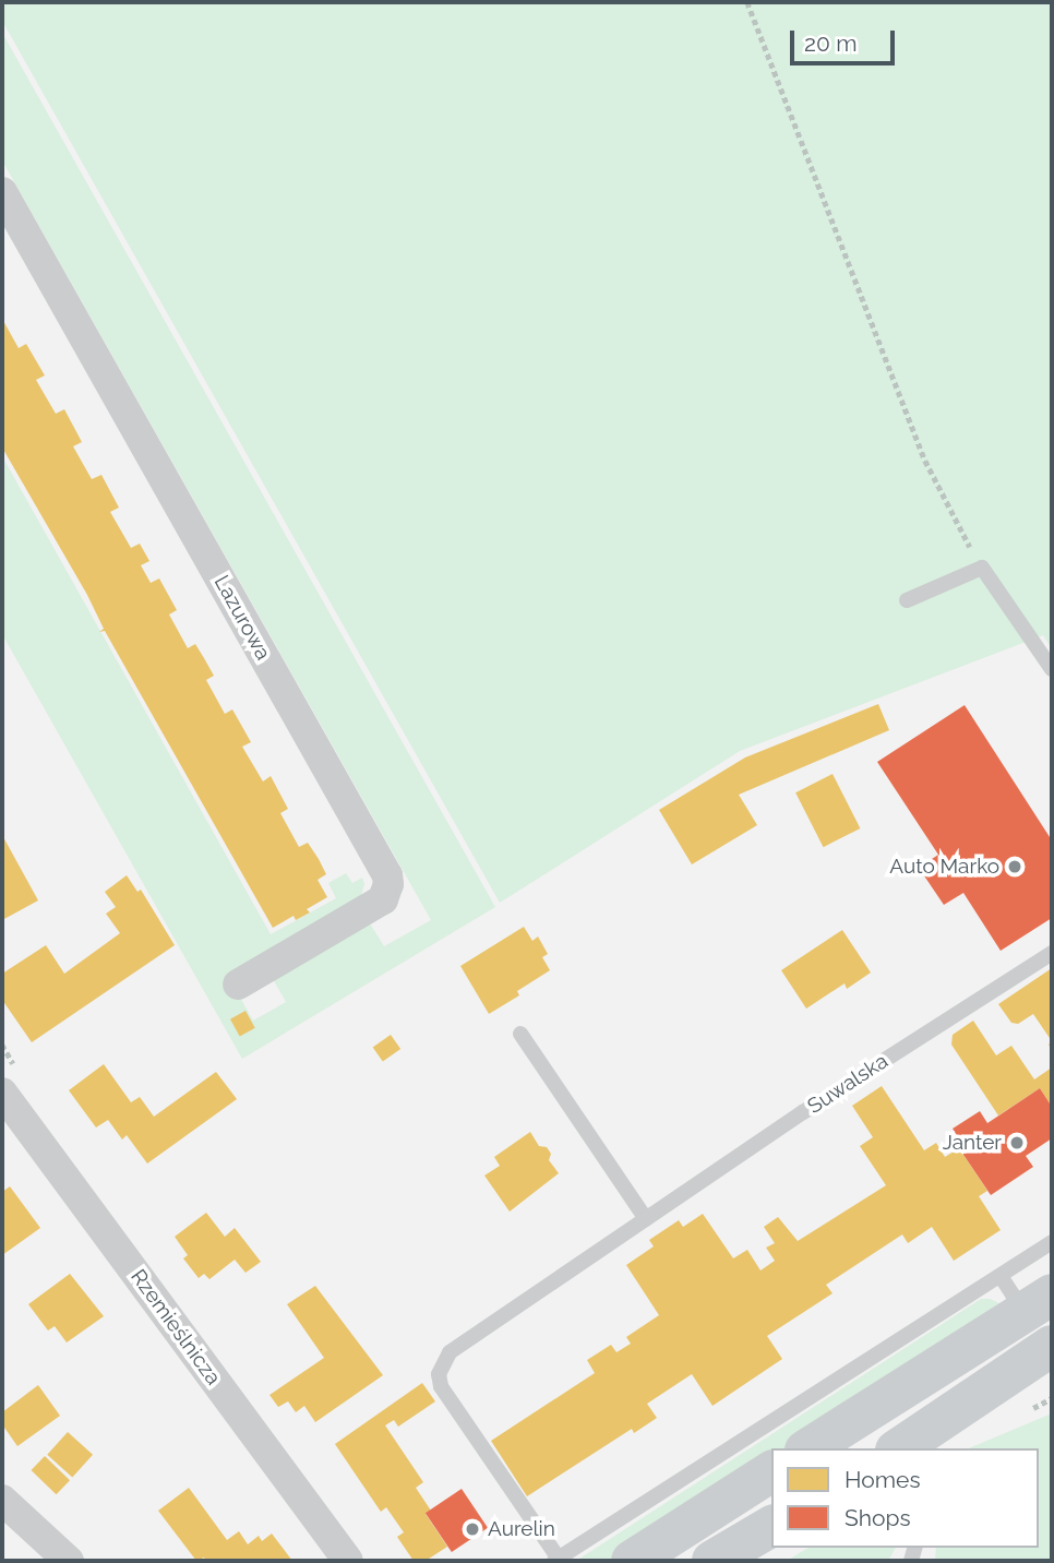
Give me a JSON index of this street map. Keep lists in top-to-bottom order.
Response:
{
  "streets": {
    "street": ["Lazurowa", "Rzemieślnicza"],
    "lane": ["Suwalska"]
  },
  "places": ["Auto Marko", "Janter", "Aurelin"],
  "legend": ["Homes", "Shops"],
  "scale_bar": "20 m"
}
